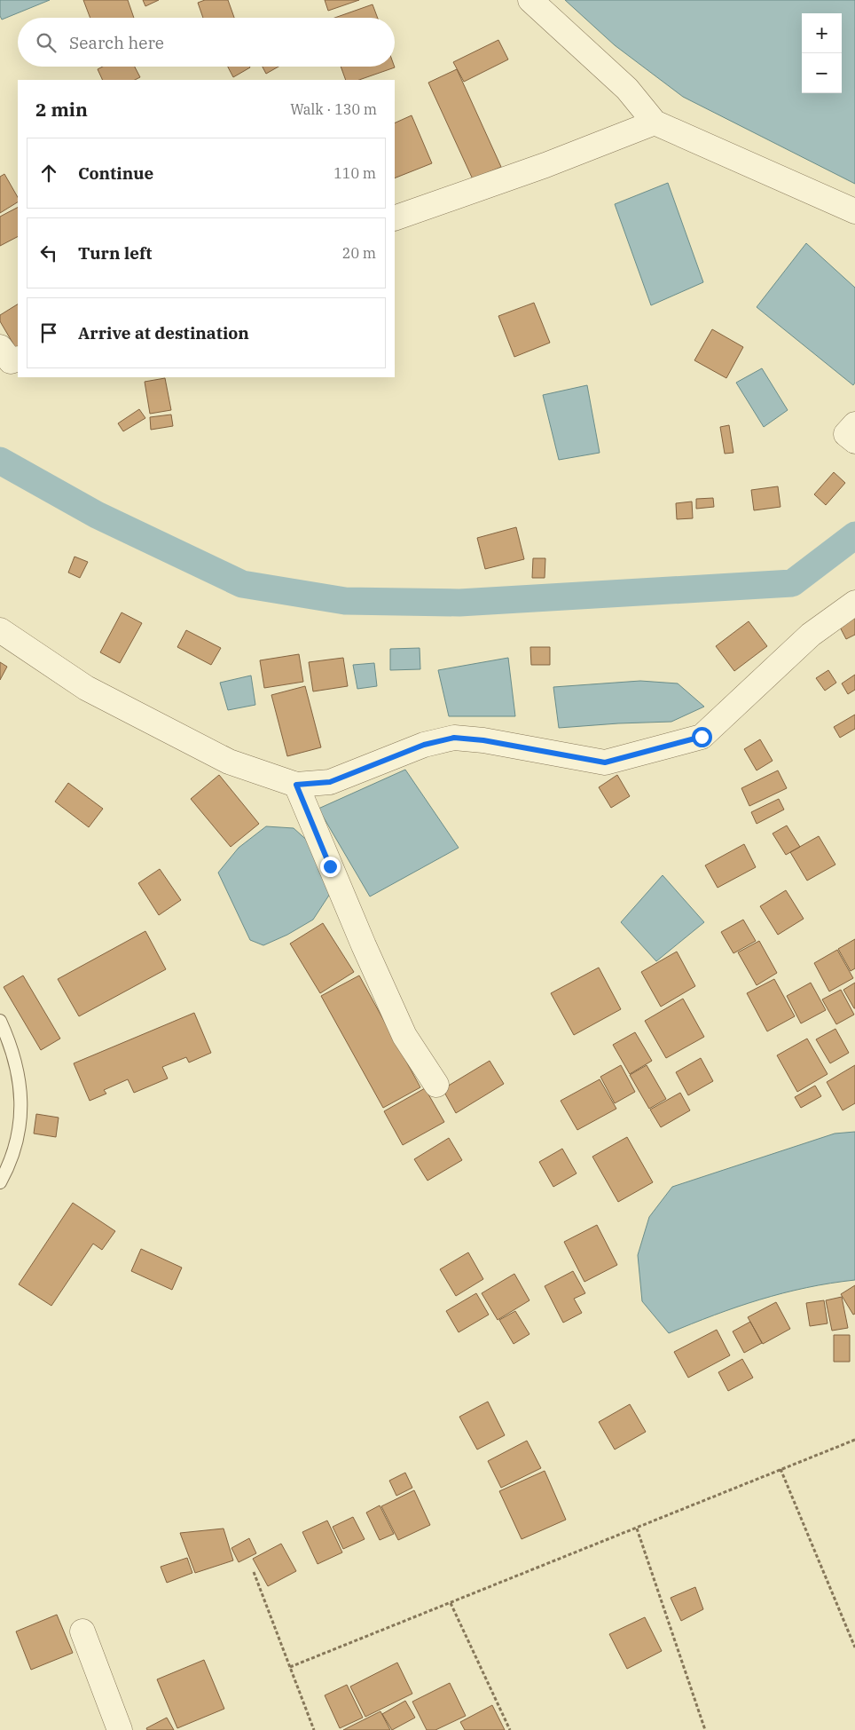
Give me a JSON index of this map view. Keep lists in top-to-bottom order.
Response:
{
  "page": {
    "map_buttons": ["+", "−"],
    "search": "Search here",
    "heading": ["2 min", "Walk · 130 m"],
    "list": [
      ["Continue", "110 m"],
      ["Turn left", "20 m"],
      "Arrive at destination"
    ]
  }
}
